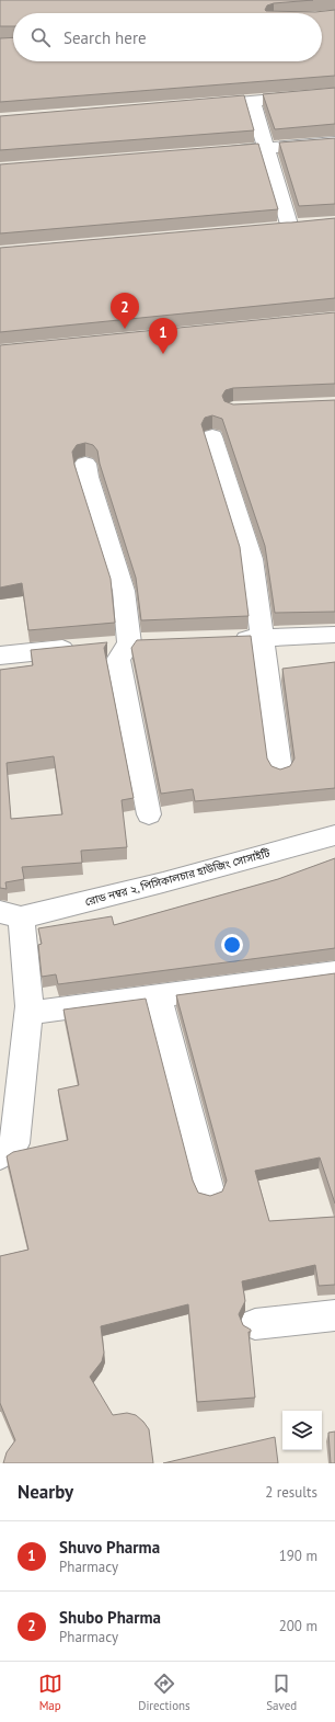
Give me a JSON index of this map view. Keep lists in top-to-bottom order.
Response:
{
  "streets": {
    "street": ["রোড নম্বর ২, পিসিকালচার হাউজিং সোসাইটি"]
  },
  "page": {
    "search": "Search here",
    "pins": ["2", "1"],
    "heading": ["Nearby", "2 results"],
    "list": [
      {
        "mark": "1",
        "name": "Shuvo Pharma",
        "note": "Pharmacy",
        "value": "190 m"
      },
      {
        "mark": "2",
        "name": "Shubo Pharma",
        "note": "Pharmacy",
        "value": "200 m"
      }
    ],
    "nav": ["Map", "Directions", "Saved"]
  }
}
